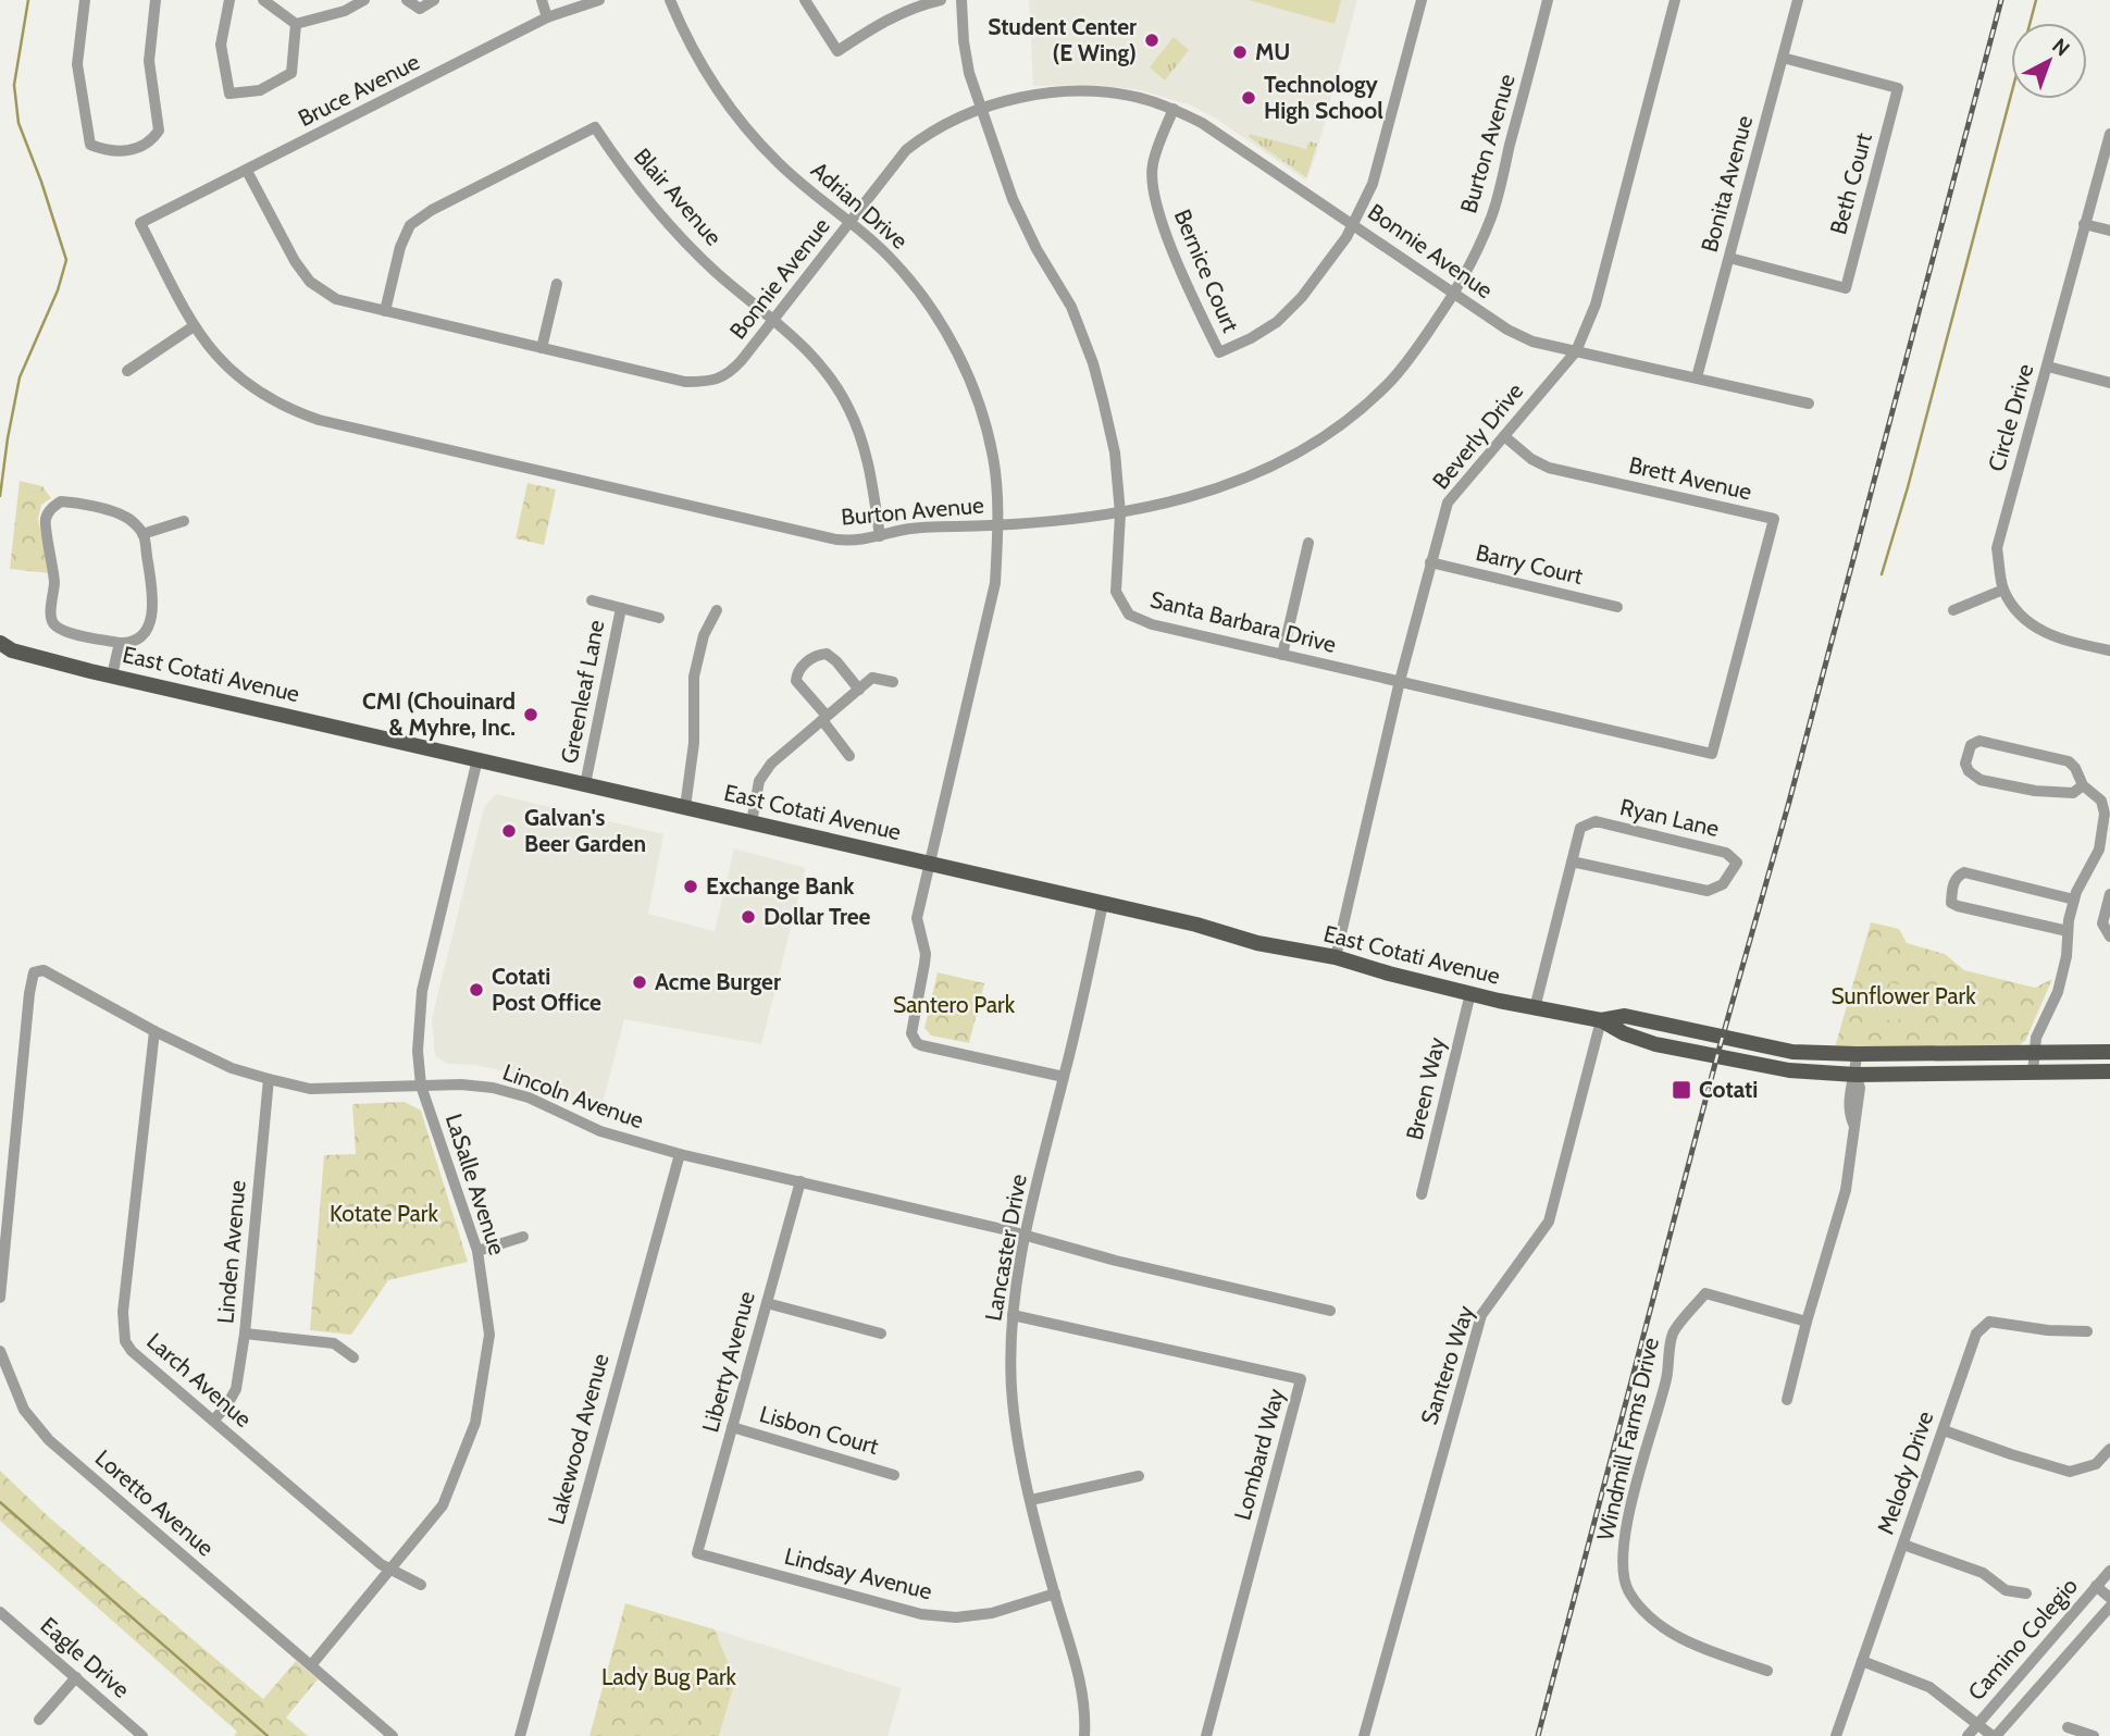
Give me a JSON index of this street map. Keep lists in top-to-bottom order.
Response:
{
  "streets": {
    "main road": ["East Cotati Avenue"],
    "street": [
      "Bruce Avenue",
      "Burton Avenue",
      "Bonita Avenue",
      "Beth Court",
      "Blair Avenue",
      "Adrian Drive",
      "Bonnie Avenue",
      "Bernice Court",
      "Circle Drive",
      "Beverly Drive",
      "Brett Avenue",
      "Barry Court",
      "Santa Barbara Drive",
      "Greenleaf Lane",
      "Ryan Lane",
      "Breen Way",
      "Lincoln Avenue",
      "LaSalle Avenue",
      "Lancaster Drive",
      "Linden Avenue",
      "Liberty Avenue",
      "Santero Way",
      "Larch Avenue",
      "Lisbon Court",
      "Lakewood Avenue",
      "Windmill Farms Drive",
      "Lombard Way",
      "Melody Drive",
      "Loretto Avenue",
      "Lindsay Avenue",
      "Camino Colegio",
      "Eagle Drive"
    ]
  },
  "crossings": [
    ["Bruce Avenue", "Burton Avenue"],
    ["Bruce Avenue", "Bonnie Avenue"],
    ["Burton Avenue", "Blair Avenue"],
    ["Burton Avenue", "Adrian Drive"],
    ["Burton Avenue", "Bonnie Avenue"],
    ["Burton Avenue", "Santa Barbara Drive"],
    ["Bonita Avenue", "Beth Court"],
    ["Bonita Avenue", "Bonnie Avenue"],
    ["Blair Avenue", "Bonnie Avenue"],
    ["Adrian Drive", "Bonnie Avenue"],
    ["Adrian Drive", "East Cotati Avenue"],
    ["Adrian Drive", "Lancaster Drive"],
    ["Bonnie Avenue", "Bernice Court"],
    ["Bonnie Avenue", "Beverly Drive"],
    ["Bonnie Avenue", "Santa Barbara Drive"],
    ["Beverly Drive", "Brett Avenue"],
    ["Beverly Drive", "Barry Court"],
    ["Beverly Drive", "Santa Barbara Drive"],
    ["Beverly Drive", "East Cotati Avenue"],
    ["Brett Avenue", "Santa Barbara Drive"],
    ["East Cotati Avenue", "Greenleaf Lane"],
    ["East Cotati Avenue", "Ryan Lane"],
    ["East Cotati Avenue", "Breen Way"],
    ["East Cotati Avenue", "LaSalle Avenue"],
    ["East Cotati Avenue", "Lancaster Drive"],
    ["East Cotati Avenue", "Santero Way"],
    ["Lincoln Avenue", "LaSalle Avenue"],
    ["Lincoln Avenue", "Lancaster Drive"],
    ["Lincoln Avenue", "Linden Avenue"],
    ["Lincoln Avenue", "Liberty Avenue"],
    ["Lincoln Avenue", "Larch Avenue"],
    ["Lincoln Avenue", "Lakewood Avenue"],
    ["LaSalle Avenue", "Larch Avenue"],
    ["LaSalle Avenue", "Loretto Avenue"],
    ["Lancaster Drive", "Lombard Way"],
    ["Lancaster Drive", "Lindsay Avenue"],
    ["Linden Avenue", "Larch Avenue"],
    ["Liberty Avenue", "Lisbon Court"],
    ["Liberty Avenue", "Lindsay Avenue"]
  ],
  "parks": [
    "Sunflower Park",
    "Santero Park",
    "Kotate Park",
    "Lady Bug Park"
  ],
  "places": {
    "other": [
      "Student Center (E Wing)",
      "MU",
      "Technology High School",
      "CMI (Chouinard & Myhre, Inc.",
      "Galvan's Beer Garden",
      "Exchange Bank",
      "Dollar Tree",
      "Acme Burger",
      "Cotati Post Office"
    ],
    "transit": ["Cotati"]
  },
  "north": "top right"
}
